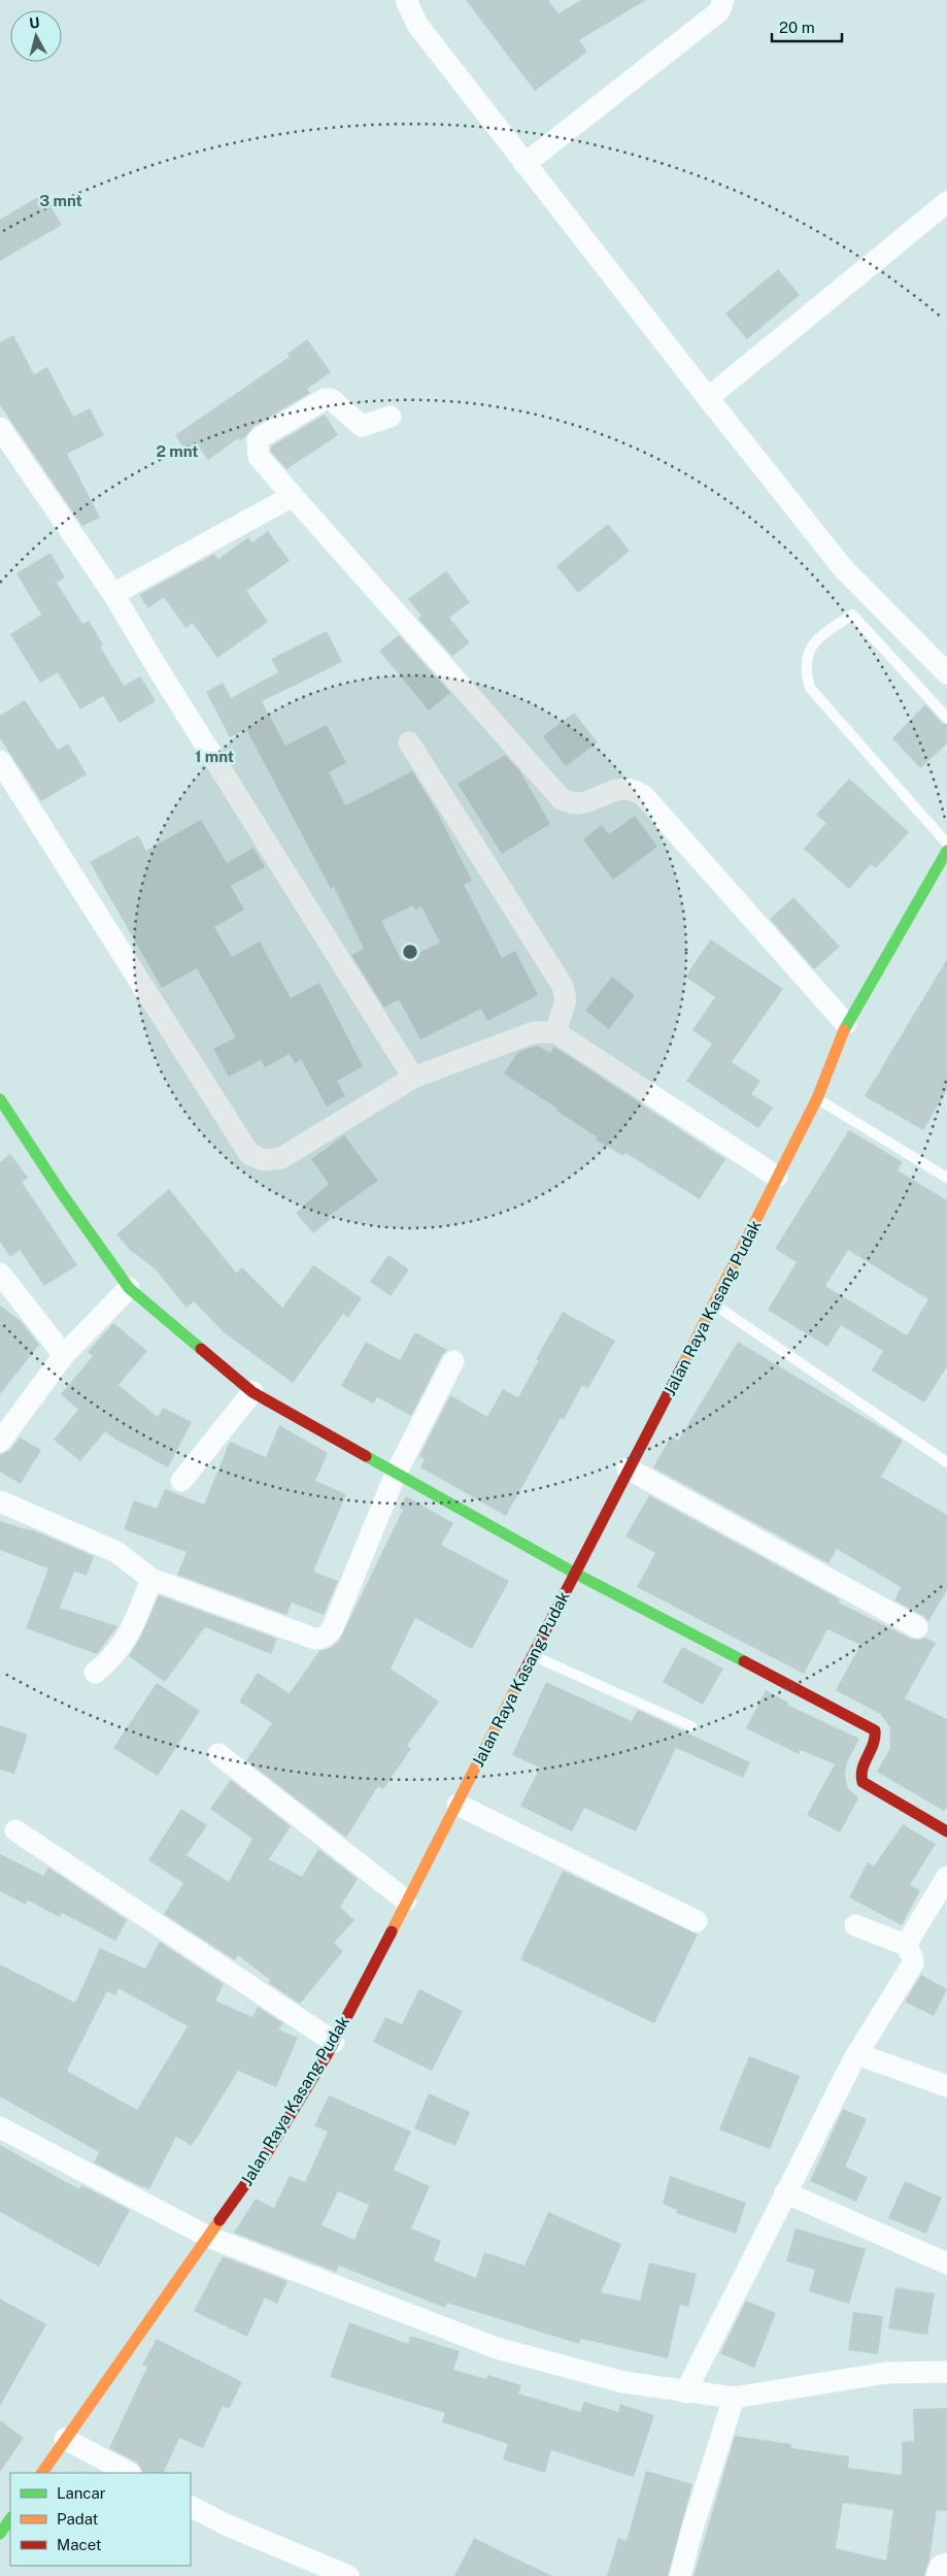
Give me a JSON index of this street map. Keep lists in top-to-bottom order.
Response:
{
  "streets": {
    "street": ["Jalan Raya Kasang Pudak"]
  },
  "legend": ["Lancar", "Padat", "Macet"],
  "scale_bar": "20 m",
  "north": "top",
  "rings": ["3 mnt", "2 mnt", "1 mnt"]
}
